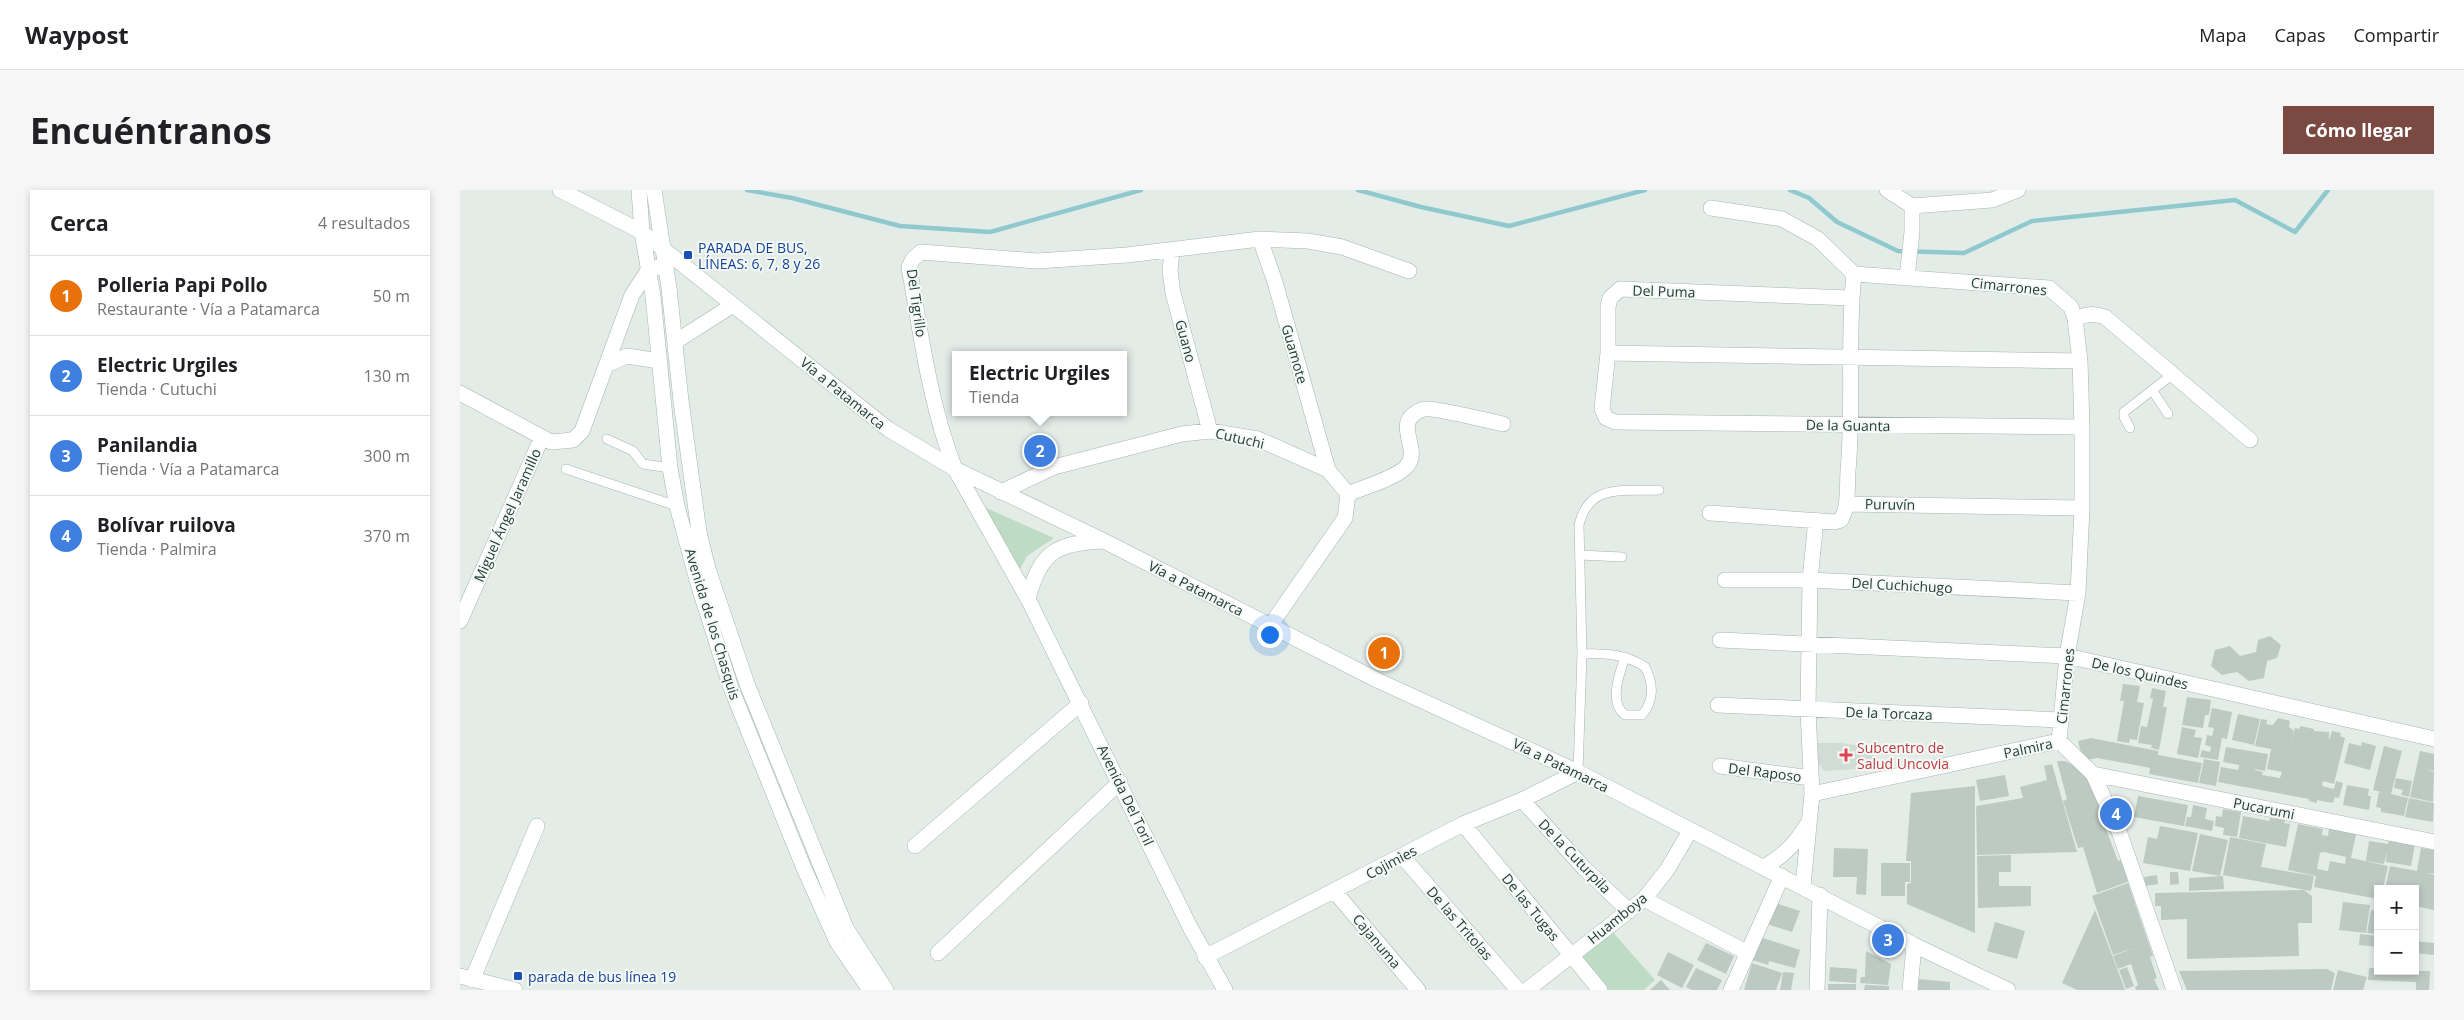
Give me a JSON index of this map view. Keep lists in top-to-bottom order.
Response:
{
  "streets": {
    "street": [
      "Cimarrones",
      "Del Puma",
      "Del Tigrillo",
      "Guano",
      "Guamote",
      "Vía a Patamarca",
      "De la Guanta",
      "Cutuchi",
      "Puruvín",
      "Miguel Ángel Jaramillo",
      "Del Cuchichugo",
      "Avenida de los Chasquis",
      "De los Quindes",
      "De la Torcaza",
      "Palmira",
      "Del Raposo",
      "Avenida Del Toril",
      "Pucarumi",
      "De la Cuturpila",
      "Cojimìes",
      "De las Tugas",
      "Huamboya",
      "De las Tritolas",
      "Cajanuma"
    ]
  },
  "crossings": [
    ["Cimarrones", "De la Guanta"],
    ["Cimarrones", "Puruvín"],
    ["Cimarrones", "Del Cuchichugo"],
    ["Cimarrones", "De los Quindes"],
    ["Cimarrones", "De la Torcaza"],
    ["Cimarrones", "Palmira"],
    ["Del Puma", "De la Guanta"],
    ["Del Tigrillo", "Guano"],
    ["Del Tigrillo", "Vía a Patamarca"],
    ["Del Tigrillo", "Avenida Del Toril"],
    ["Guano", "Cutuchi"],
    ["Guamote", "Cutuchi"],
    ["Vía a Patamarca", "Cutuchi"],
    ["Vía a Patamarca", "Avenida de los Chasquis"],
    ["Vía a Patamarca", "Avenida Del Toril"],
    ["Vía a Patamarca", "Cojimìes"],
    ["Vía a Patamarca", "Huamboya"],
    ["Palmira", "Pucarumi"],
    ["Avenida Del Toril", "Cojimìes"],
    ["De la Cuturpila", "Cojimìes"],
    ["De la Cuturpila", "Huamboya"],
    ["Cojimìes", "De las Tugas"],
    ["Cojimìes", "De las Tritolas"],
    ["Cojimìes", "Cajanuma"],
    ["De las Tugas", "Huamboya"]
  ],
  "places": {
    "transit": ["PARADA DE BUS, LÍNEAS: 6, 7, 8 y 26", "parada de bus línea 19"],
    "health": ["Subcentro de Salud Uncovia"]
  },
  "page": {
    "header": "Waypost",
    "nav": ["Mapa", "Capas", "Compartir"],
    "buttons": "Cómo llegar",
    "title": "Encuéntranos",
    "heading": ["Cerca", "4 resultados"],
    "list": [
      {
        "mark": "1",
        "name": "Polleria Papi Pollo",
        "note": "Restaurante · Vía a Patamarca",
        "value": "50 m"
      },
      {
        "mark": "2",
        "name": "Electric Urgiles",
        "note": "Tienda · Cutuchi",
        "value": "130 m"
      },
      {
        "mark": "3",
        "name": "Panilandia",
        "note": "Tienda · Vía a Patamarca",
        "value": "300 m"
      },
      {
        "mark": "4",
        "name": "Bolívar ruilova",
        "note": "Tienda · Palmira",
        "value": "370 m"
      }
    ],
    "popup": ["Electric Urgiles", "Tienda"],
    "pins": [
      "2",
      "1",
      "4",
      "3"
    ],
    "map_buttons": ["+", "−"]
  }
}
